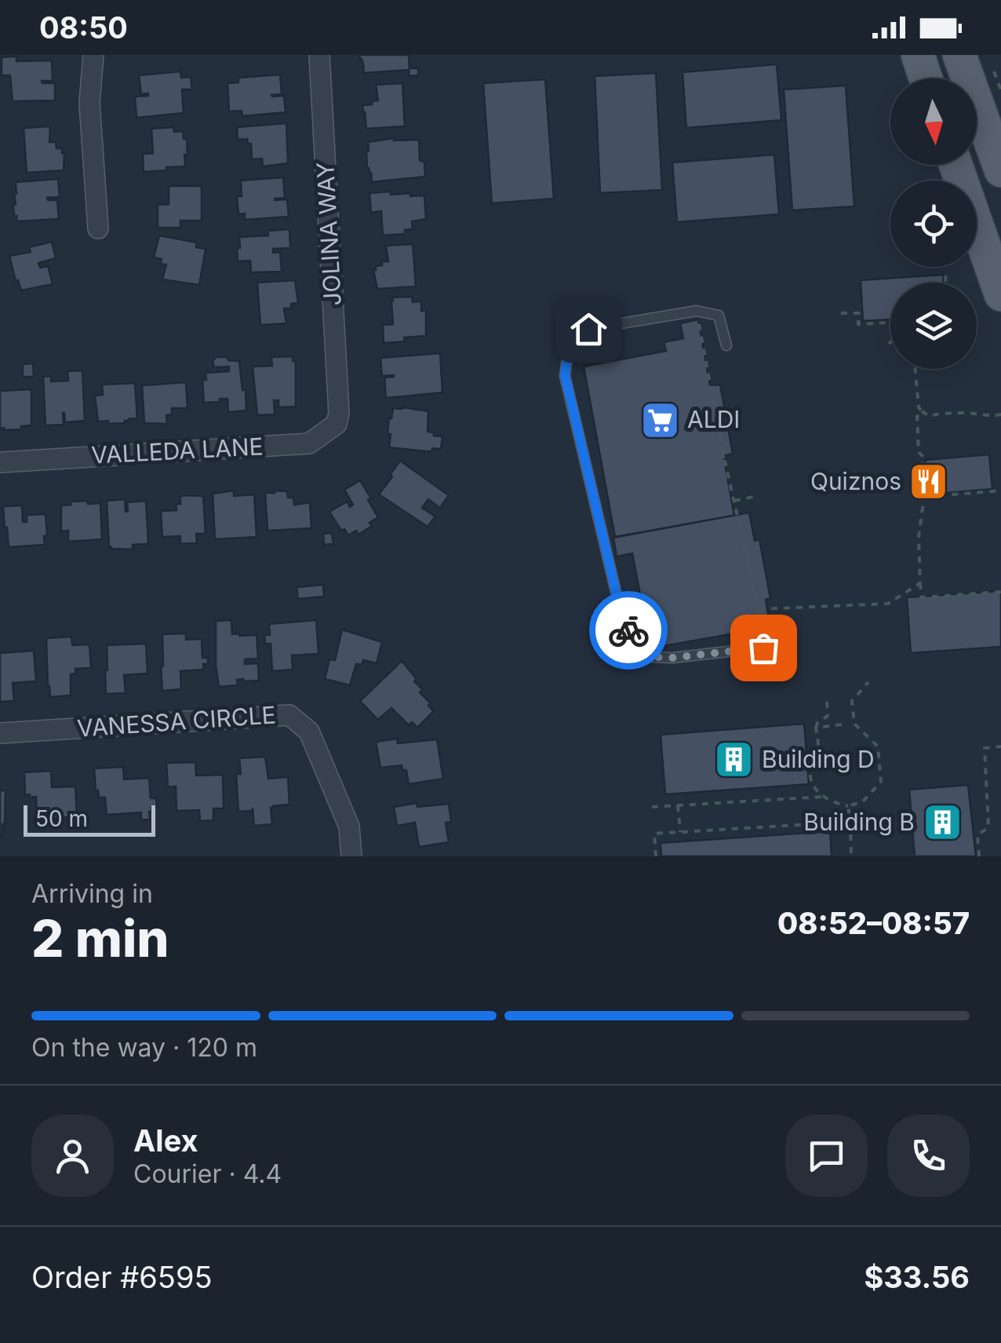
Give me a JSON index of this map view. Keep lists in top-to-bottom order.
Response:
{
  "streets": {
    "street": ["JOLINA WAY", "VALLEDA LANE", "VANESSA CIRCLE"]
  },
  "crossings": [
    ["JOLINA WAY", "VALLEDA LANE"]
  ],
  "places": {
    "supermarket": ["ALDI"],
    "restaurant": ["Quiznos"],
    "building": ["Building D", "Building B"]
  },
  "scale_bar": "50 m",
  "north": "bottom",
  "page": {
    "status": "08:50",
    "scale": "50 m",
    "heading": ["2 min", "Arriving in", "08:52–08:57"],
    "panel": [
      "Alex",
      "Courier · 4.4",
      "Order #6595",
      "$33.56"
    ],
    "bar": "On the way · 120 m"
  }
}
